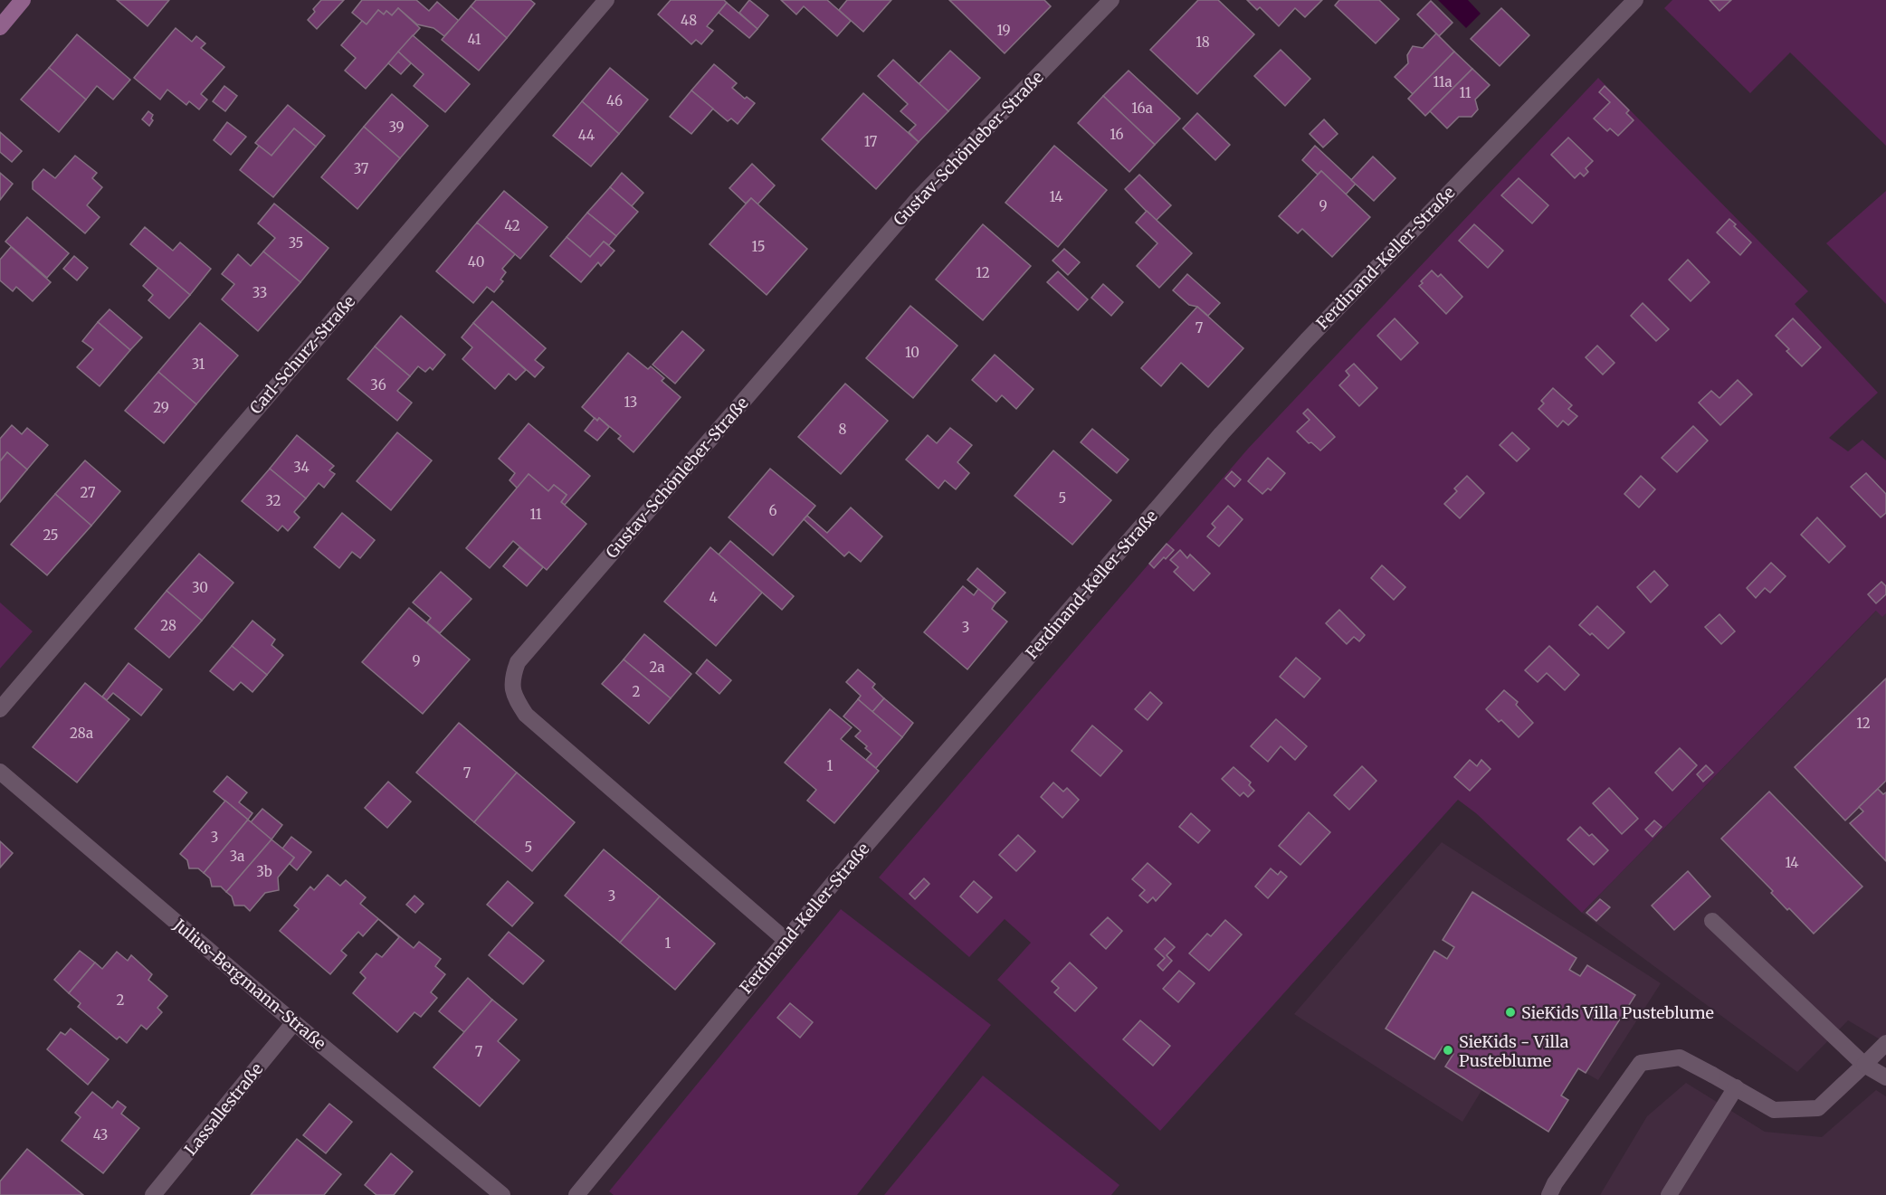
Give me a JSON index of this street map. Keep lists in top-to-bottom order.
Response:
{
  "streets": {
    "street": [
      "Gustav-Schönleber-Straße",
      "Ferdinand-Keller-Straße",
      "Carl-Schurz-Straße",
      "Julius-Bergmann-Straße",
      "Lassallestraße"
    ]
  },
  "crossings": [
    ["Gustav-Schönleber-Straße", "Ferdinand-Keller-Straße"],
    ["Julius-Bergmann-Straße", "Lassallestraße"]
  ],
  "places": ["SieKids Villa Pusteblume", "SieKids - Villa Pusteblume"],
  "house_numbers": [
    "48",
    "19",
    "41",
    "18",
    "11a",
    "11",
    "46",
    "16a",
    "39",
    "16",
    "44",
    "17",
    "37",
    "14",
    "9",
    "42",
    "35",
    "15",
    "40",
    "12",
    "33",
    "7",
    "10",
    "31",
    "36",
    "13",
    "29",
    "8",
    "34",
    "27",
    "5",
    "32",
    "6",
    "11",
    "25",
    "30",
    "4",
    "28",
    "3",
    "9",
    "2a",
    "2",
    "12",
    "28a",
    "1",
    "7",
    "3",
    "5",
    "3a",
    "14",
    "3b",
    "3",
    "1",
    "2",
    "7",
    "43"
  ]
}
